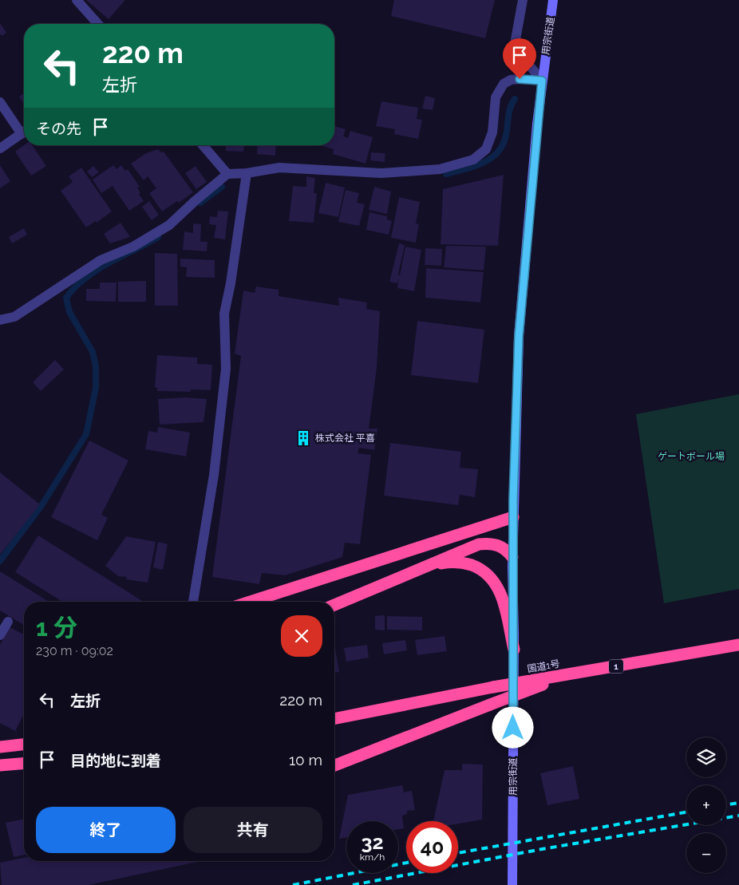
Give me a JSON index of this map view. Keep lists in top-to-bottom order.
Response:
{
  "streets": {
    "highway": ["国道1号", "1"],
    "street": ["用宗街道"]
  },
  "parks": ["ゲートボール場"],
  "places": {
    "building": ["株式会社 平喜"]
  },
  "page": {
    "turn": ["220 m", "左折"],
    "then": "その先",
    "heading": ["1 分", "230 m · 09:02"],
    "list": [
      {
        "name": "左折",
        "value": "220 m"
      },
      {
        "name": "目的地に到着",
        "value": "10 m"
      }
    ],
    "map_buttons": ["+", "−"],
    "buttons": ["終了", "共有"],
    "speed": "32 km/h",
    "limit": "40"
  }
}
